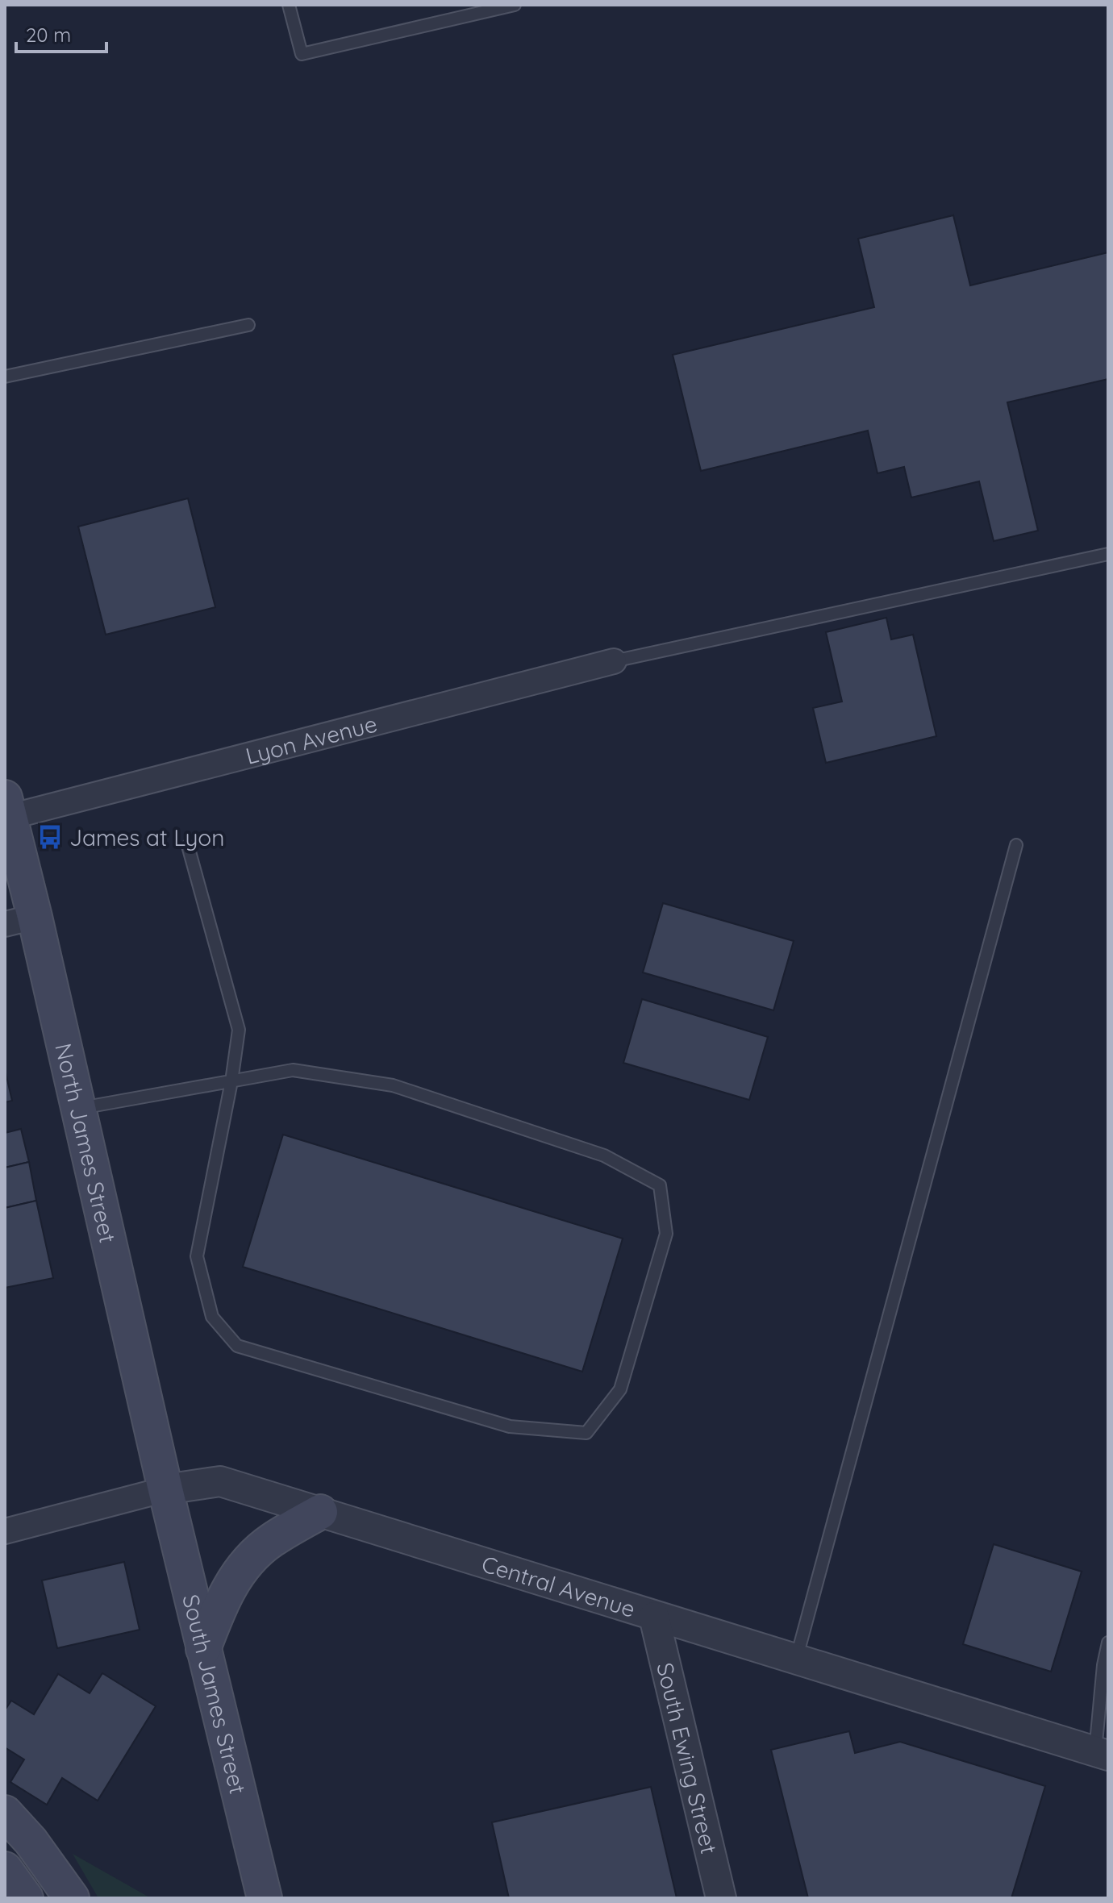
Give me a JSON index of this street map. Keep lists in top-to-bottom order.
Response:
{
  "streets": {
    "main road": ["North James Street", "South James Street"],
    "street": ["Lyon Avenue", "Central Avenue", "South Ewing Street"]
  },
  "crossings": [
    ["Lyon Avenue", "North James Street"],
    ["North James Street", "Central Avenue"],
    ["North James Street", "South James Street"],
    ["Central Avenue", "South James Street"],
    ["Central Avenue", "South Ewing Street"]
  ],
  "places": {
    "bus stop": ["James at Lyon"]
  },
  "scale_bar": "20 m"
}
